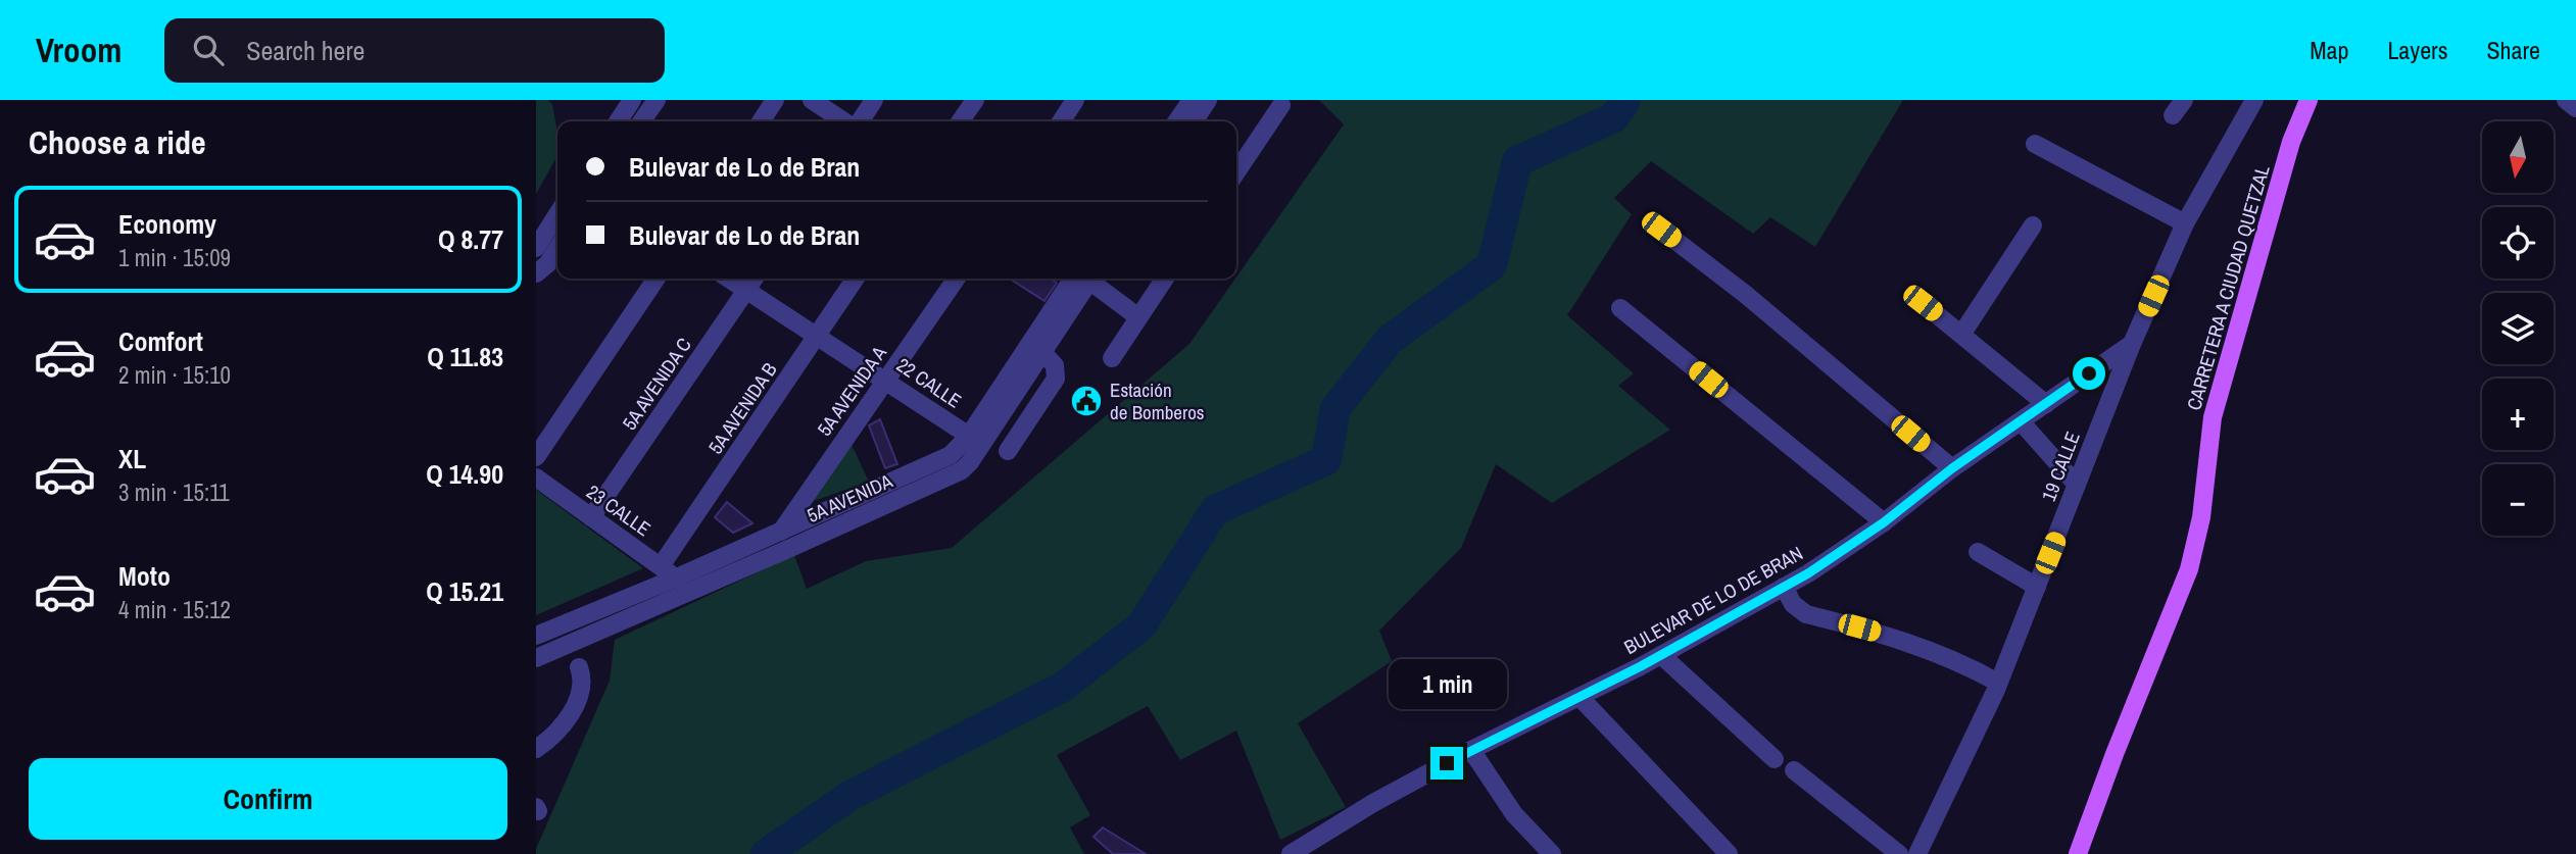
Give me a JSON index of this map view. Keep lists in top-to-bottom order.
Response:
{
  "streets": {
    "main road": ["CARRETERA A CIUDAD QUETZAL"],
    "street": [
      "22 CALLE",
      "5A AVENIDA C",
      "5A AVENIDA A",
      "5A AVENIDA B",
      "19 CALLE",
      "5A AVENIDA",
      "23 CALLE",
      "BULEVAR DE LO DE BRAN"
    ]
  },
  "crossings": [
    ["22 CALLE", "5A AVENIDA C"],
    ["22 CALLE", "5A AVENIDA A"],
    ["22 CALLE", "5A AVENIDA B"],
    ["22 CALLE", "5A AVENIDA"],
    ["5A AVENIDA C", "23 CALLE"],
    ["5A AVENIDA A", "5A AVENIDA"],
    ["5A AVENIDA B", "23 CALLE"],
    ["19 CALLE", "BULEVAR DE LO DE BRAN"],
    ["5A AVENIDA", "23 CALLE"]
  ],
  "places": {
    "public building": ["Estación de Bomberos"]
  },
  "north": "bottom",
  "page": {
    "header": "Vroom",
    "search": "Search here",
    "nav": ["Map", "Layers", "Share"],
    "heading": "Choose a ride",
    "map_buttons": ["+", "−"],
    "banner": ["Bulevar de Lo de Bran", "Bulevar de Lo de Bran"],
    "list": [
      {
        "name": "Economy",
        "note": "1 min · 15:09",
        "value": "Q 8.77"
      },
      {
        "name": "Comfort",
        "note": "2 min · 15:10",
        "value": "Q 11.83"
      },
      {
        "name": "XL",
        "note": "3 min · 15:11",
        "value": "Q 14.90"
      },
      {
        "name": "Moto",
        "note": "4 min · 15:12",
        "value": "Q 15.21"
      }
    ],
    "bubble": "1 min",
    "buttons": "Confirm"
  }
}
